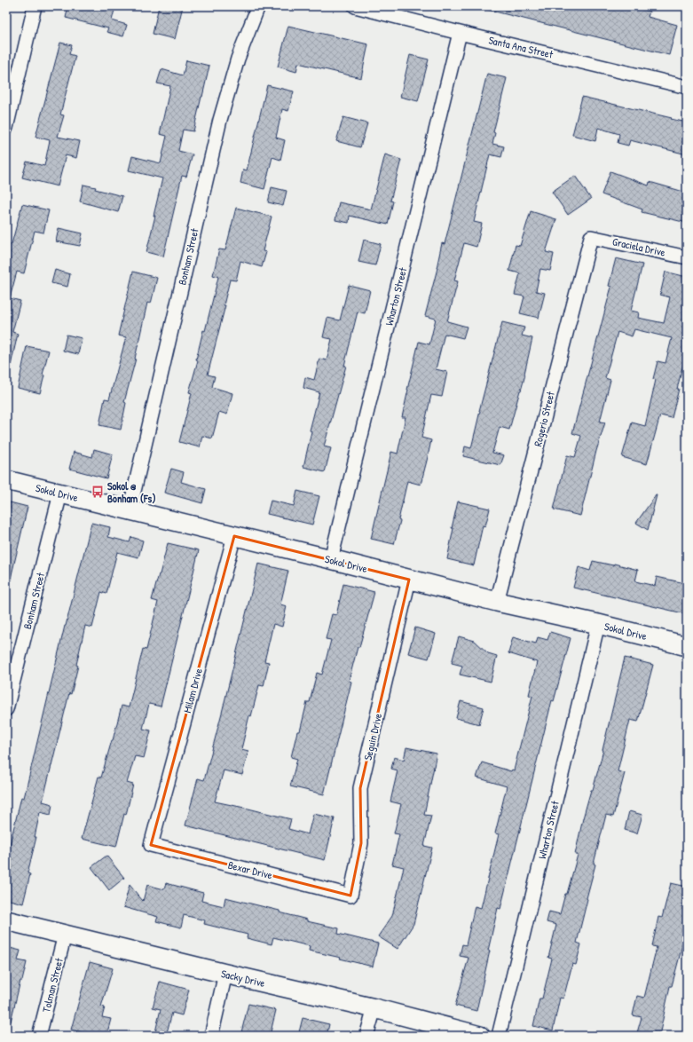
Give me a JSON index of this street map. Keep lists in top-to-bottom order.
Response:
{
  "streets": {
    "street": [
      "Santa Ana Street",
      "Graciela Drive",
      "Bonham Street",
      "Wharton Street",
      "Rogerio Street",
      "Sokol Drive",
      "Milam Drive",
      "Seguin Drive",
      "Bexar Drive",
      "Sacky Drive",
      "Tolman Street"
    ]
  },
  "crossings": [
    ["Santa Ana Street", "Wharton Street"],
    ["Graciela Drive", "Rogerio Street"],
    ["Bonham Street", "Sokol Drive"],
    ["Wharton Street", "Sokol Drive"],
    ["Rogerio Street", "Sokol Drive"],
    ["Sokol Drive", "Milam Drive"],
    ["Sokol Drive", "Seguin Drive"],
    ["Milam Drive", "Bexar Drive"],
    ["Seguin Drive", "Bexar Drive"],
    ["Sacky Drive", "Tolman Street"]
  ],
  "places": {
    "bus stop": ["Sokol @ Bonham (Fs)"]
  }
}
